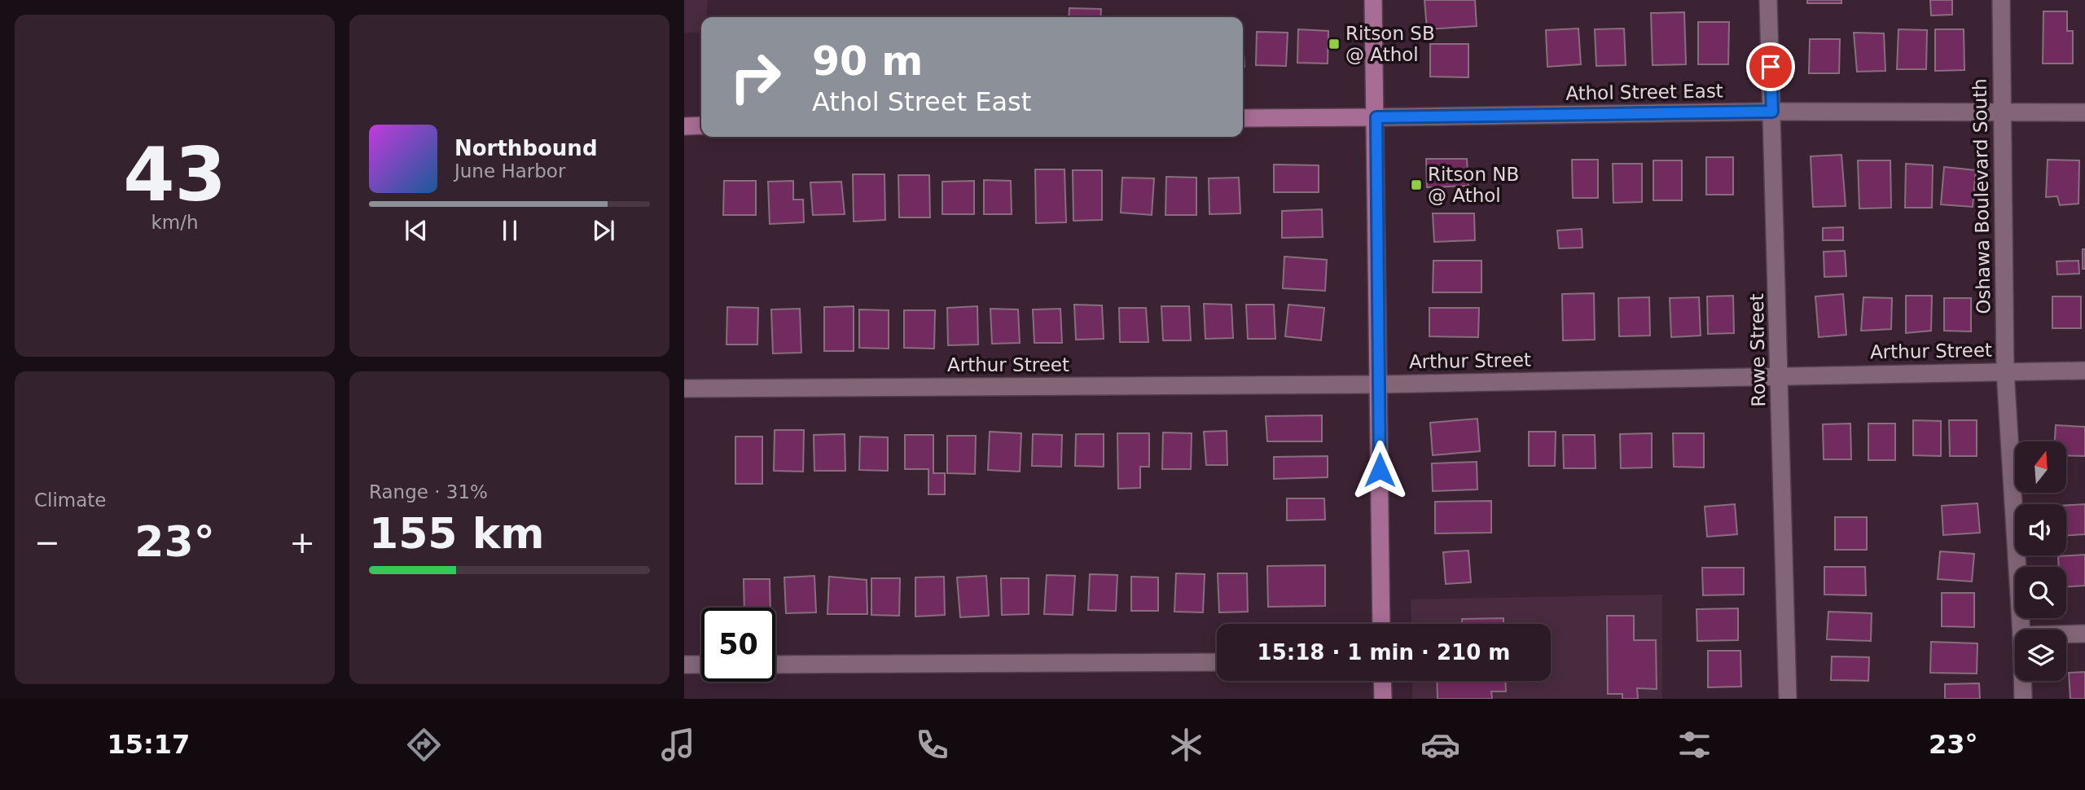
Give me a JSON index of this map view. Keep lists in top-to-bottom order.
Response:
{
  "streets": {
    "main road": ["Athol Street East"],
    "street": ["Oshawa Boulevard South", "Rowe Street", "Arthur Street"]
  },
  "crossings": [
    ["Athol Street East", "Oshawa Boulevard South"],
    ["Athol Street East", "Rowe Street"],
    ["Oshawa Boulevard South", "Arthur Street"],
    ["Rowe Street", "Arthur Street"]
  ],
  "places": {
    "transit": ["Ritson SB @ Athol", "Ritson NB @ Athol"]
  },
  "north": "top",
  "page": {
    "tile": [
      ["43", "km/h"],
      "Climate",
      ["Range · 31%", "155 km"]
    ],
    "turn": ["90 m", "Athol Street East"],
    "song": ["Northbound", "June Harbor"],
    "heat": ["−", "23°", "+"],
    "limit": "50",
    "trip": "15:18 · 1 min · 210 m",
    "tabs": ["15:17", "23°"]
  }
}
